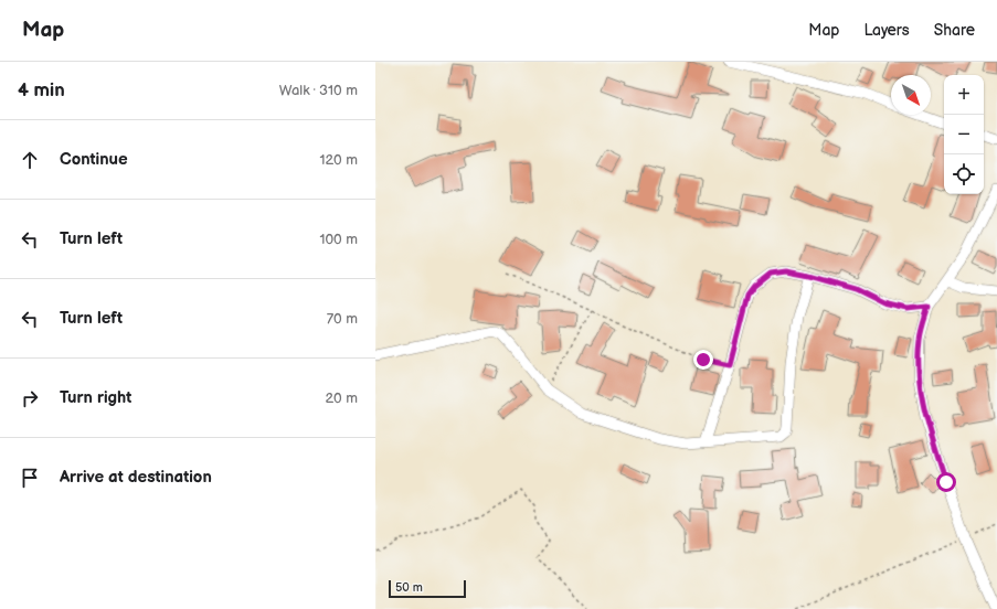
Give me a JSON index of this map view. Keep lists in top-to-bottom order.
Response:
{
  "scale_bar": "50 m",
  "north": "bottom right",
  "page": {
    "header": "Map",
    "nav": ["Map", "Layers", "Share"],
    "heading": ["4 min", "Walk · 310 m"],
    "map_buttons": ["+", "−"],
    "list": [
      ["Continue", "120 m"],
      ["Turn left", "100 m"],
      ["Turn left", "70 m"],
      ["Turn right", "20 m"],
      "Arrive at destination"
    ],
    "scale": "50 m"
  }
}
